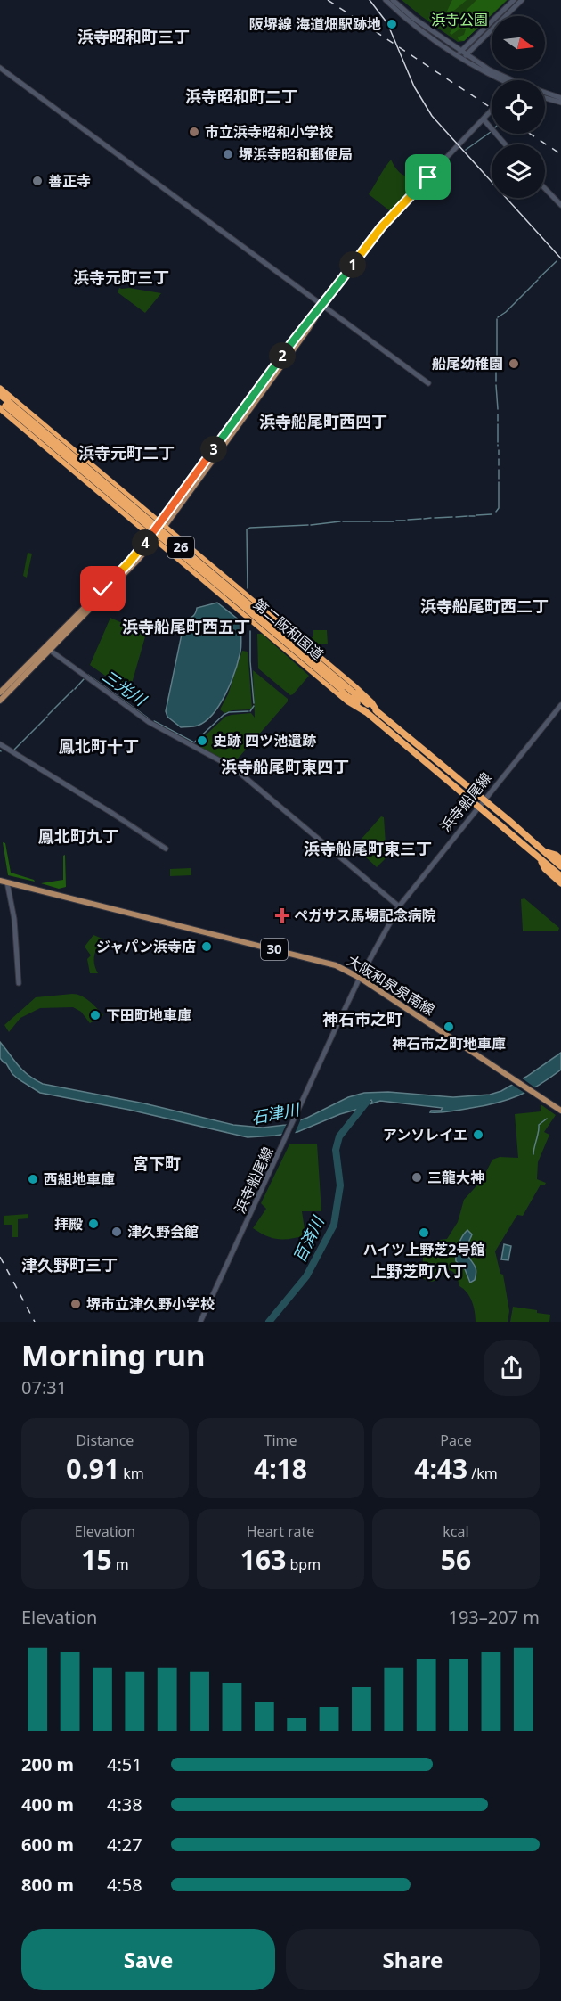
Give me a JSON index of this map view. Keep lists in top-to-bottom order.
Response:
{
  "streets": {
    "highway": ["26", "第二阪和国道"],
    "main road": ["30", "大阪和泉泉南線"],
    "street": ["浜寺船尾線"]
  },
  "crossings": [
    ["26", "第二阪和国道"],
    ["第二阪和国道", "浜寺船尾線"],
    ["浜寺船尾線", "大阪和泉泉南線"]
  ],
  "districts": [
    "浜寺昭和町三丁",
    "浜寺昭和町二丁",
    "浜寺元町三丁",
    "浜寺船尾町西四丁",
    "浜寺元町二丁",
    "浜寺船尾町西二丁",
    "浜寺船尾町西五丁",
    "鳳北町十丁",
    "浜寺船尾町東四丁",
    "鳳北町九丁",
    "浜寺船尾町東三丁",
    "神石市之町",
    "宮下町",
    "津久野町三丁",
    "上野芝町八丁"
  ],
  "water": ["三光川", "石津川", "百済川"],
  "parks": ["浜寺公園"],
  "places": {
    "other": [
      "阪堺線 海道畑駅跡地",
      "市立浜寺昭和小学校",
      "堺浜寺昭和郵便局",
      "善正寺",
      "船尾幼稚園",
      "史跡 四ツ池遺跡",
      "ジャパン浜寺店",
      "下田町地車庫",
      "神石市之町地車庫",
      "アンソレイエ",
      "三龍大神",
      "西組地車庫",
      "拝殿",
      "津久野会館",
      "ハイツ上野芝2号館",
      "堺市立津久野小学校"
    ],
    "health": ["ペガサス馬場記念病院"]
  },
  "north": "right",
  "page": {
    "pins": [
      "1",
      "2",
      "3",
      "4"
    ],
    "heading": ["Morning run", "07:31"],
    "stats": [
      ["Distance", "0.91 km"],
      ["Time", "4:18"],
      ["Pace", "4:43 /km"],
      ["Elevation", "15 m"],
      ["Heart rate", "163 bpm"],
      ["kcal", "56"]
    ],
    "chart": ["Elevation", "193–207 m"],
    "list": [
      {
        "name": "200 m",
        "note": "4:51"
      },
      {
        "name": "400 m",
        "note": "4:38"
      },
      {
        "name": "600 m",
        "note": "4:27"
      },
      {
        "name": "800 m",
        "note": "4:58"
      }
    ],
    "buttons": ["Save", "Share"]
  }
}
